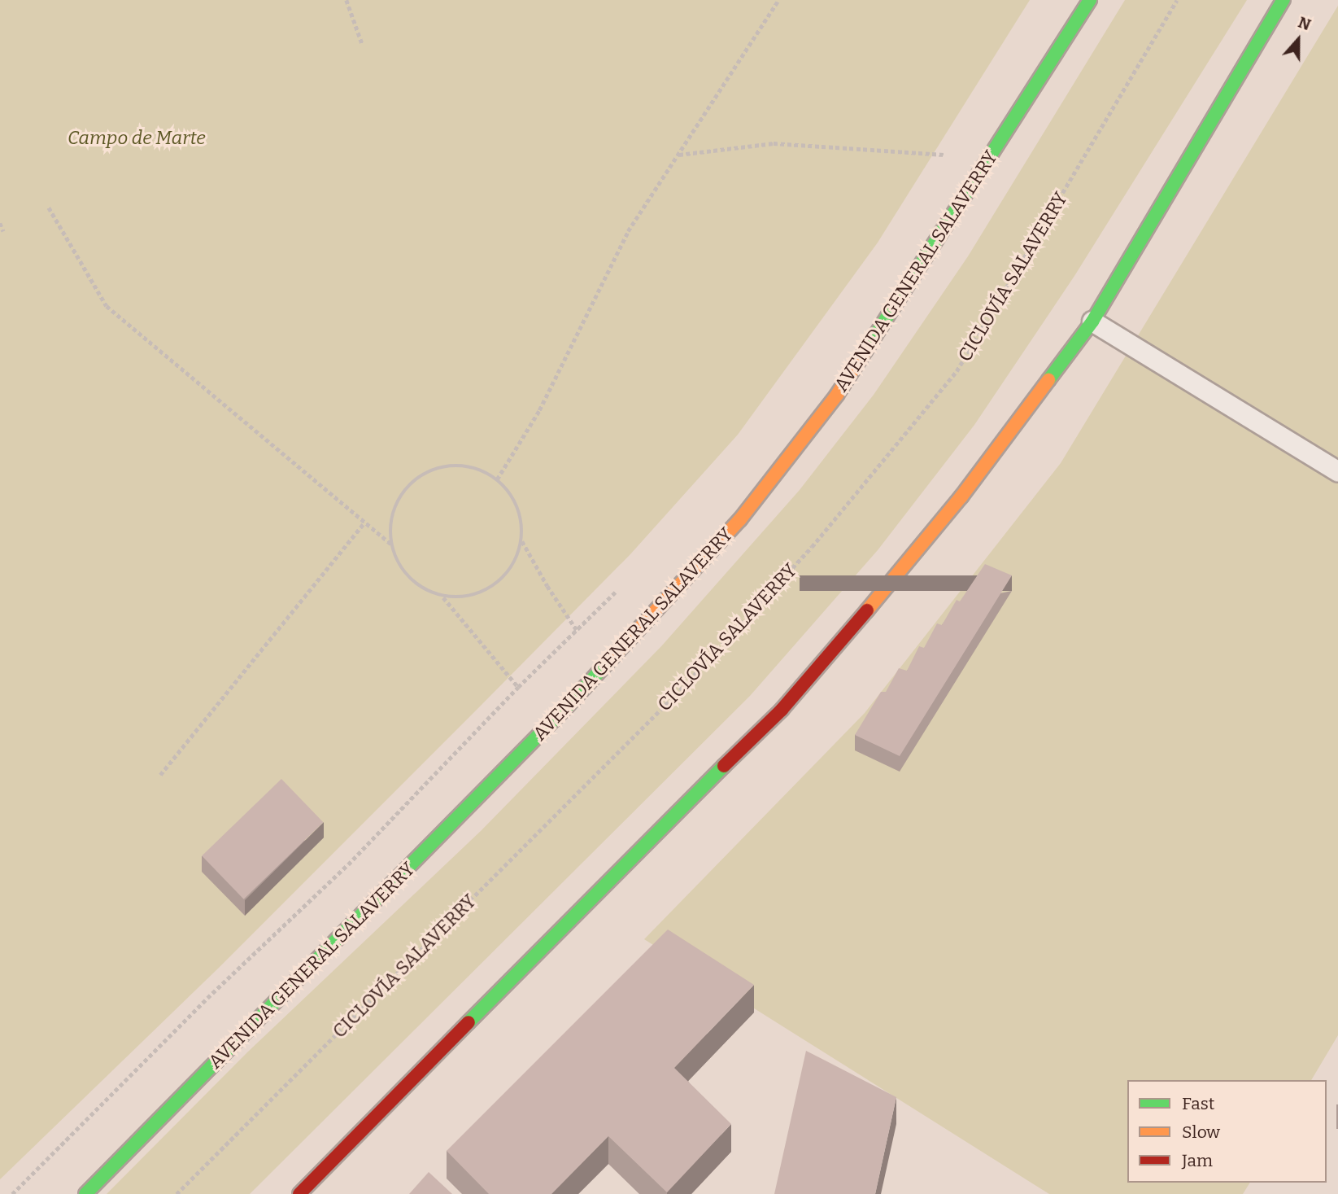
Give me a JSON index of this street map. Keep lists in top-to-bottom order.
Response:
{
  "streets": {
    "main road": ["AVENIDA GENERAL SALAVERRY"],
    "path": ["CICLOVÍA SALAVERRY"]
  },
  "parks": ["Campo de Marte"],
  "legend": ["Fast", "Slow", "Jam"],
  "north": "top"
}
